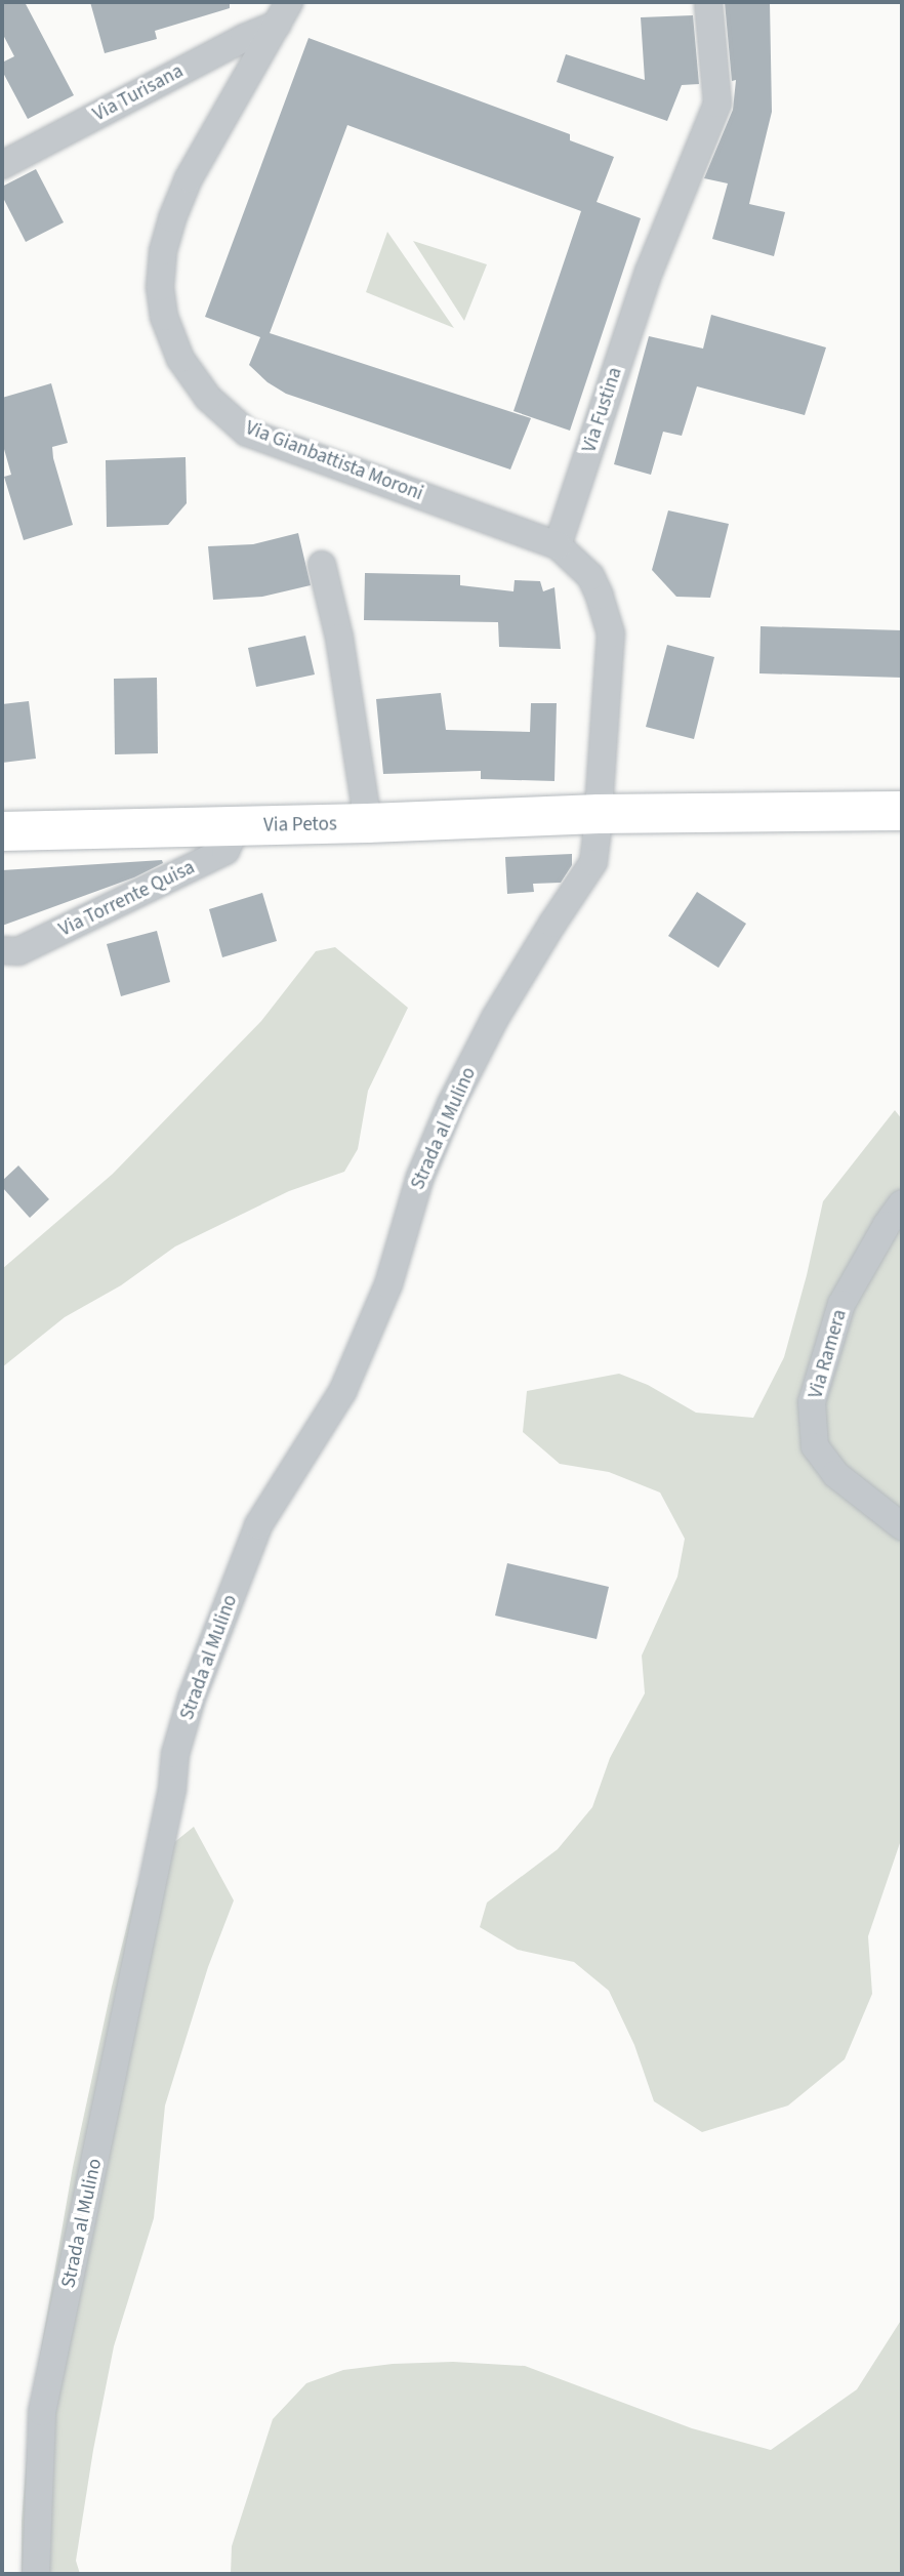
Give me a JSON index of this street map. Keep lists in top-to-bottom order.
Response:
{
  "streets": {
    "main road": ["Via Petos"],
    "street": [
      "Via Turisana",
      "Via Fustina",
      "Via Gianbattista Moroni",
      "Via Torrente Quisa",
      "Strada al Mulino",
      "Via Ramera"
    ]
  },
  "crossings": [
    ["Via Turisana", "Via Gianbattista Moroni"],
    ["Via Fustina", "Via Gianbattista Moroni"],
    ["Via Petos", "Via Torrente Quisa"],
    ["Via Petos", "Strada al Mulino"]
  ]
}
